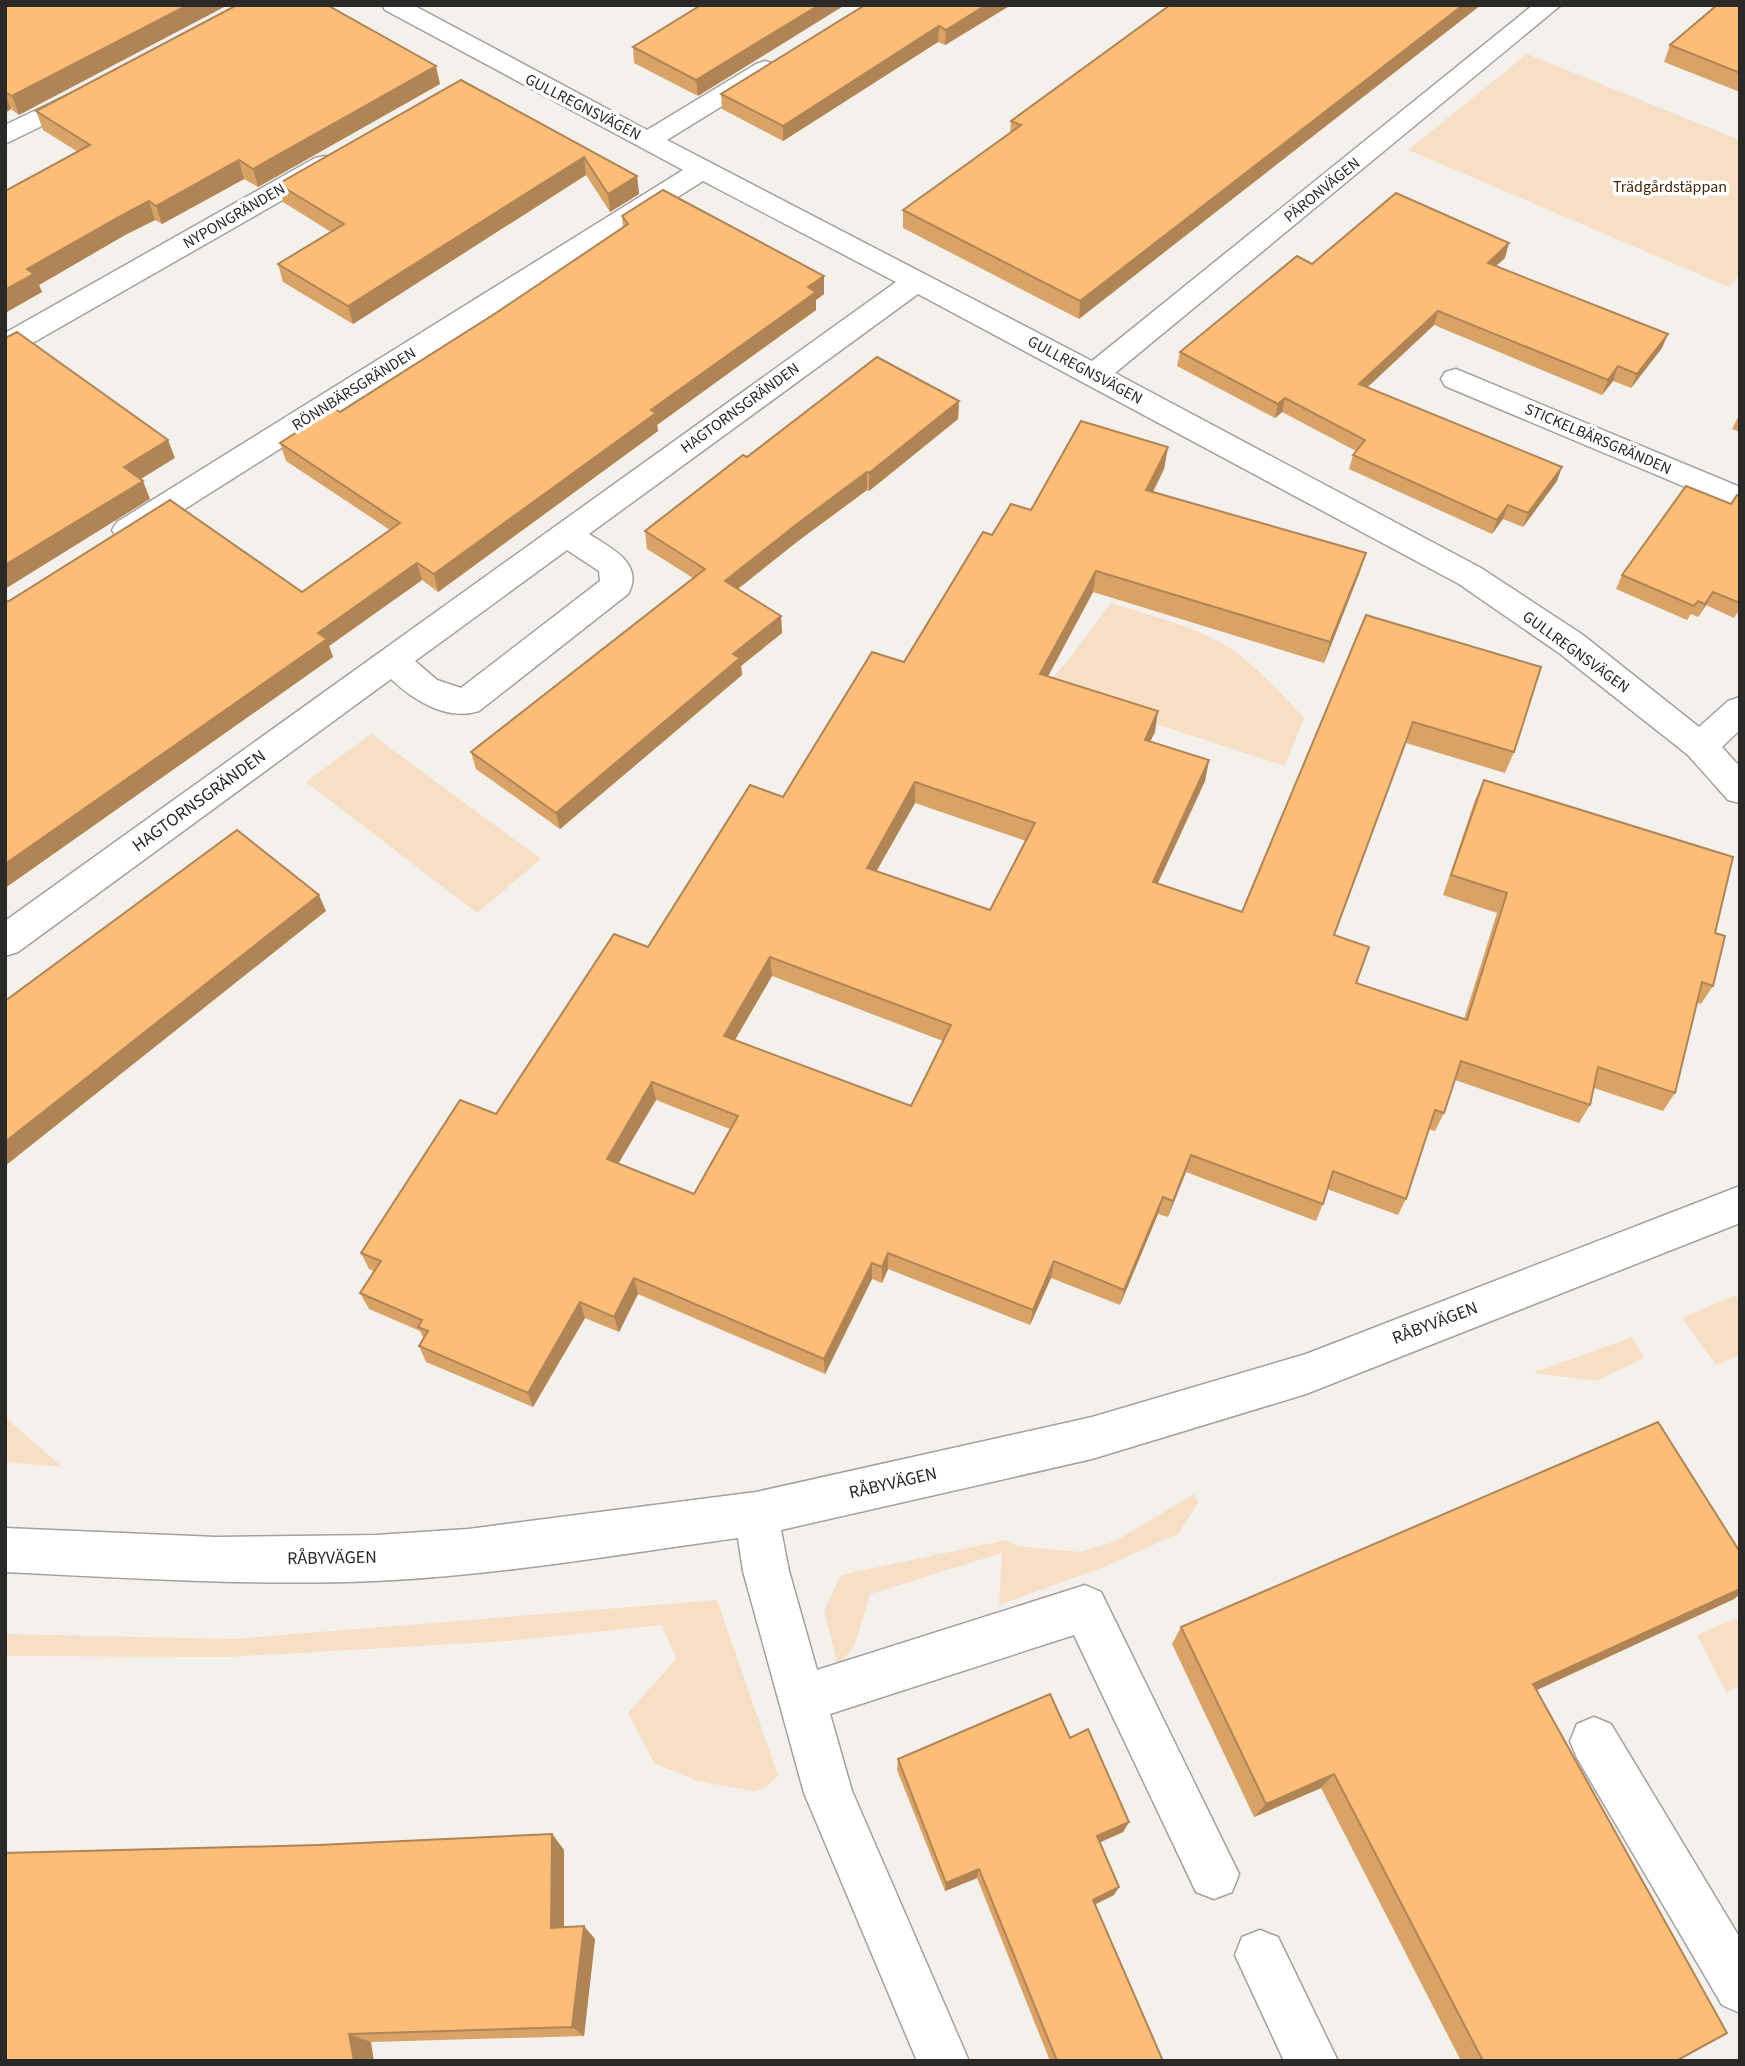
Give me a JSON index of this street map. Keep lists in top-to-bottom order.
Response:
{
  "streets": {
    "street": [
      "GULLREGNSVÄGEN",
      "PÄRONVÄGEN",
      "NYPONGRÄNDEN",
      "RÖNNBÄRSGRÄNDEN",
      "HAGTORNSGRÄNDEN",
      "STICKELBÄRSGRÄNDEN",
      "RÅBYVÄGEN"
    ]
  },
  "crossings": [
    ["GULLREGNSVÄGEN", "PÄRONVÄGEN"],
    ["GULLREGNSVÄGEN", "RÖNNBÄRSGRÄNDEN"],
    ["GULLREGNSVÄGEN", "HAGTORNSGRÄNDEN"]
  ],
  "parks": ["Trädgårdstäppan"]
}
